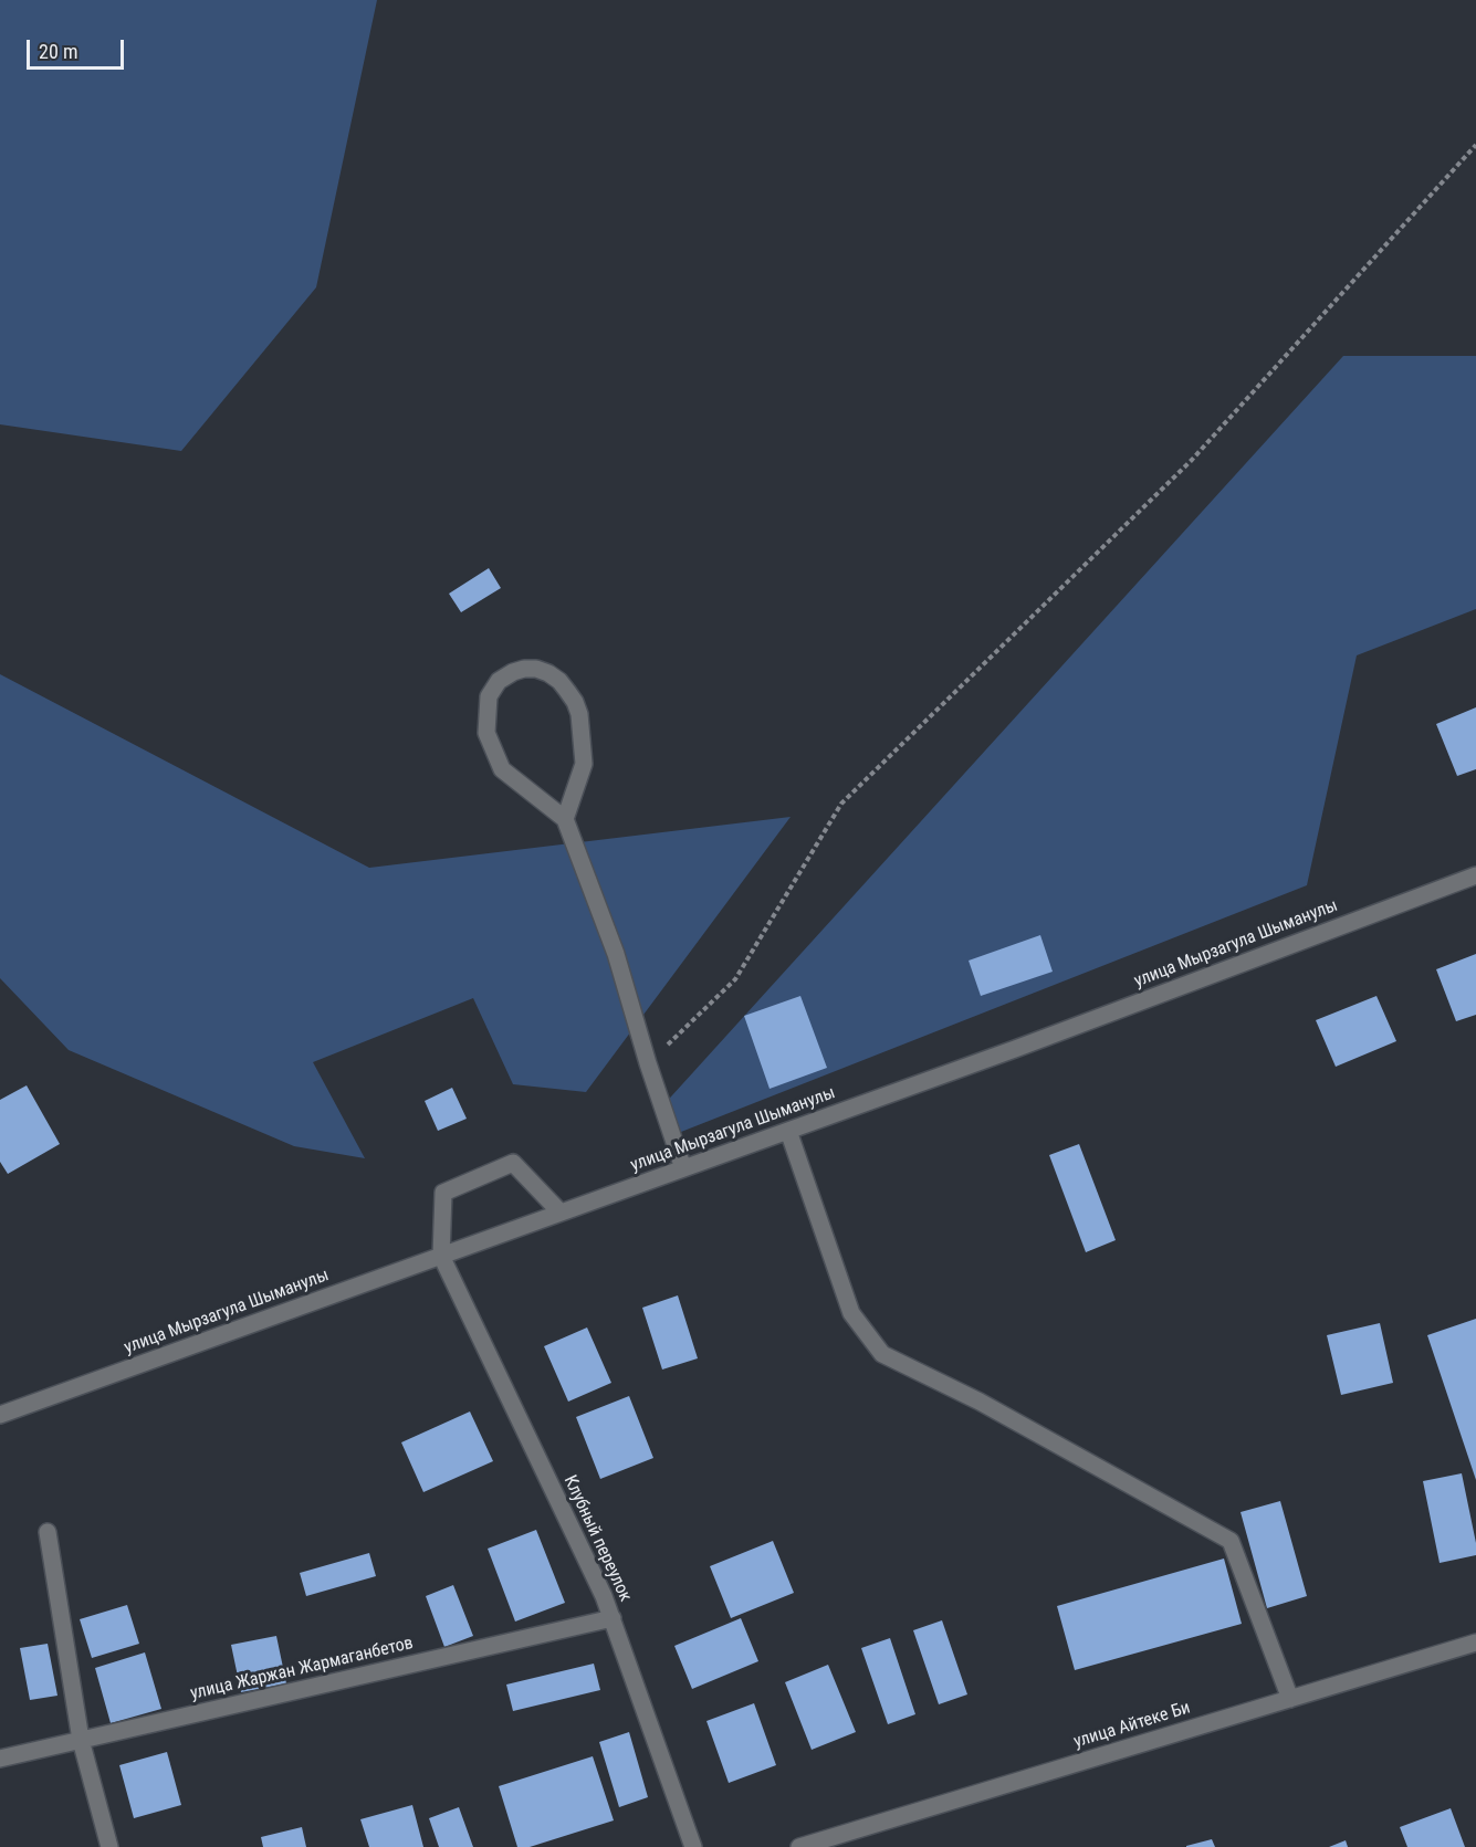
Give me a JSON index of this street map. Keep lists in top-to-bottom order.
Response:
{
  "streets": {
    "street": [
      "улица Мырзагула Шыманулы",
      "Клубный переулок",
      "улица Жаржан Жармаганбетов",
      "улица Айтеке Би"
    ]
  },
  "crossings": [
    ["улица Мырзагула Шыманулы", "Клубный переулок"],
    ["Клубный переулок", "улица Жаржан Жармаганбетов"]
  ],
  "scale_bar": "20 m"
}
